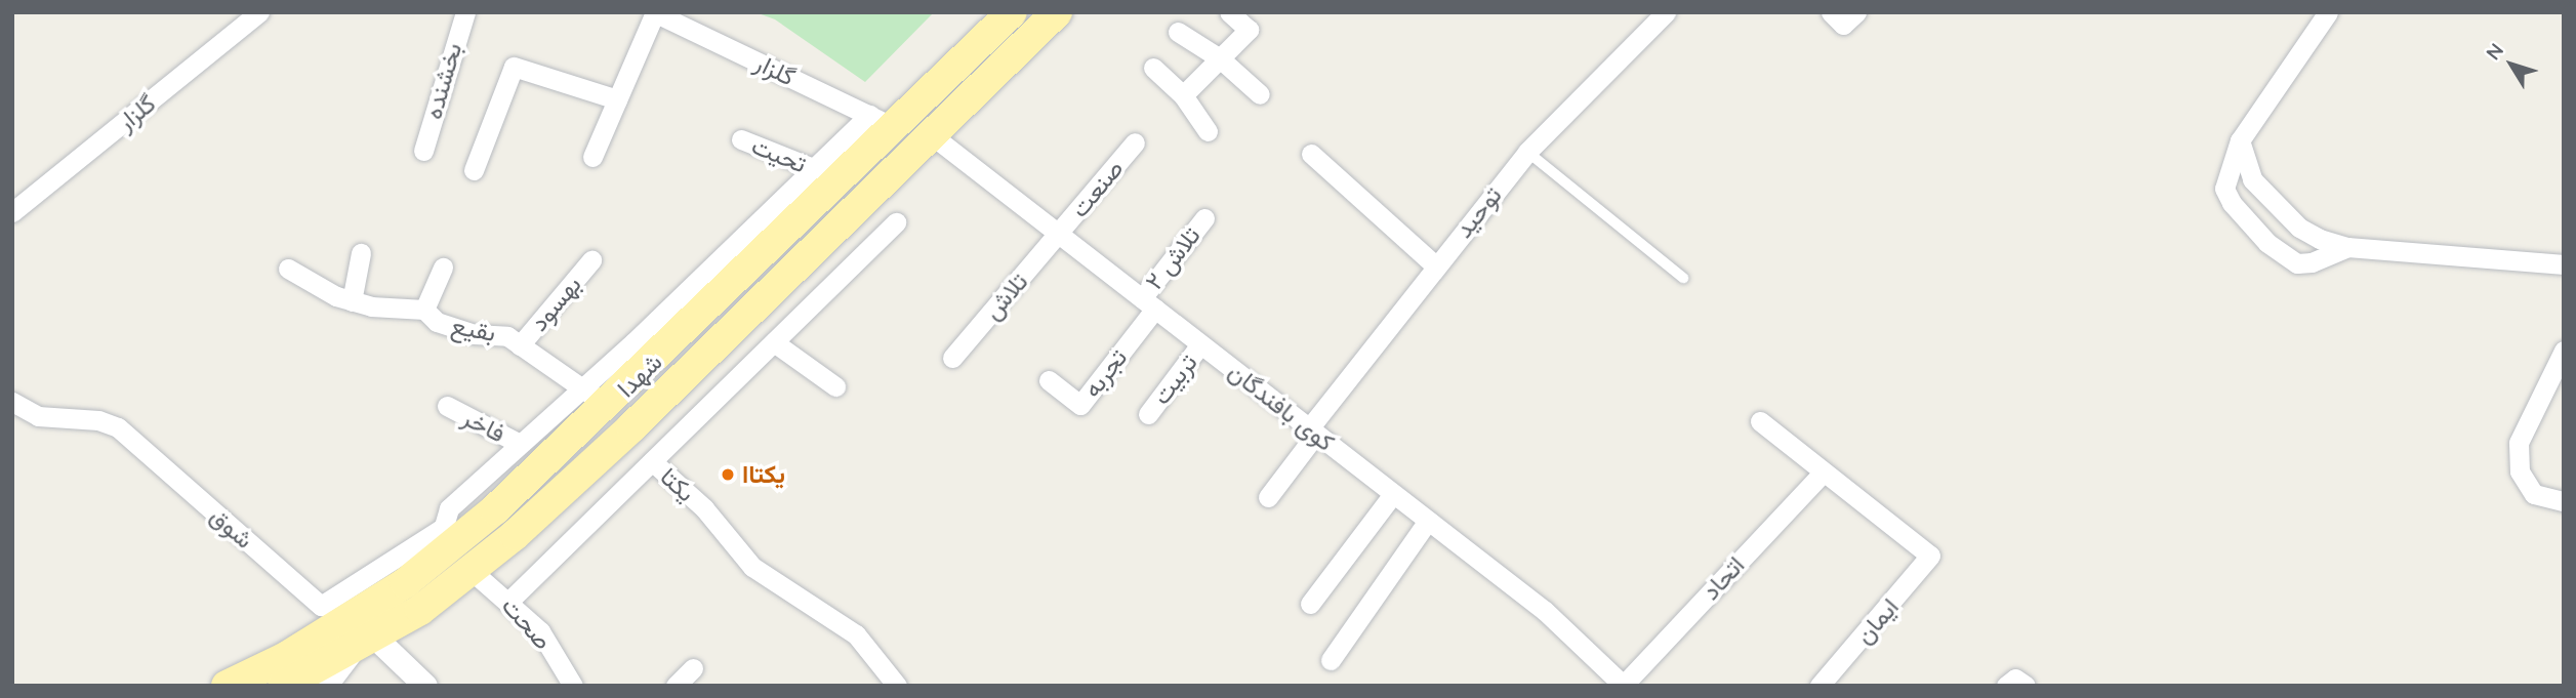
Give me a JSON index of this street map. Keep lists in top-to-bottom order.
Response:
{
  "streets": {
    "main road": ["شهدا"],
    "street": [
      "گلزار",
      "بخشنده",
      "تحیت",
      "صنعت",
      "توحید",
      "تلاش ۲",
      "تلاش",
      "بهسود",
      "بقیع",
      "تجربه",
      "تربیت",
      "کوی بافندگان",
      "فاخر",
      "یکتا",
      "شوق",
      "اتحاد",
      "ایمان",
      "صحت"
    ]
  },
  "crossings": [
    ["گلزار", "شهدا"],
    ["صنعت", "تلاش"],
    ["صنعت", "کوی بافندگان"],
    ["توحید", "کوی بافندگان"],
    ["تلاش ۲", "تجربه"],
    ["تلاش ۲", "کوی بافندگان"],
    ["تلاش", "کوی بافندگان"],
    ["بهسود", "بقیع"],
    ["بقیع", "شهدا"],
    ["تجربه", "کوی بافندگان"],
    ["شهدا", "کوی بافندگان"],
    ["شهدا", "صحت"],
    ["تربیت", "کوی بافندگان"],
    ["کوی بافندگان", "اتحاد"],
    ["اتحاد", "ایمان"]
  ],
  "places": ["یکتاا"],
  "north": "top left"
}
